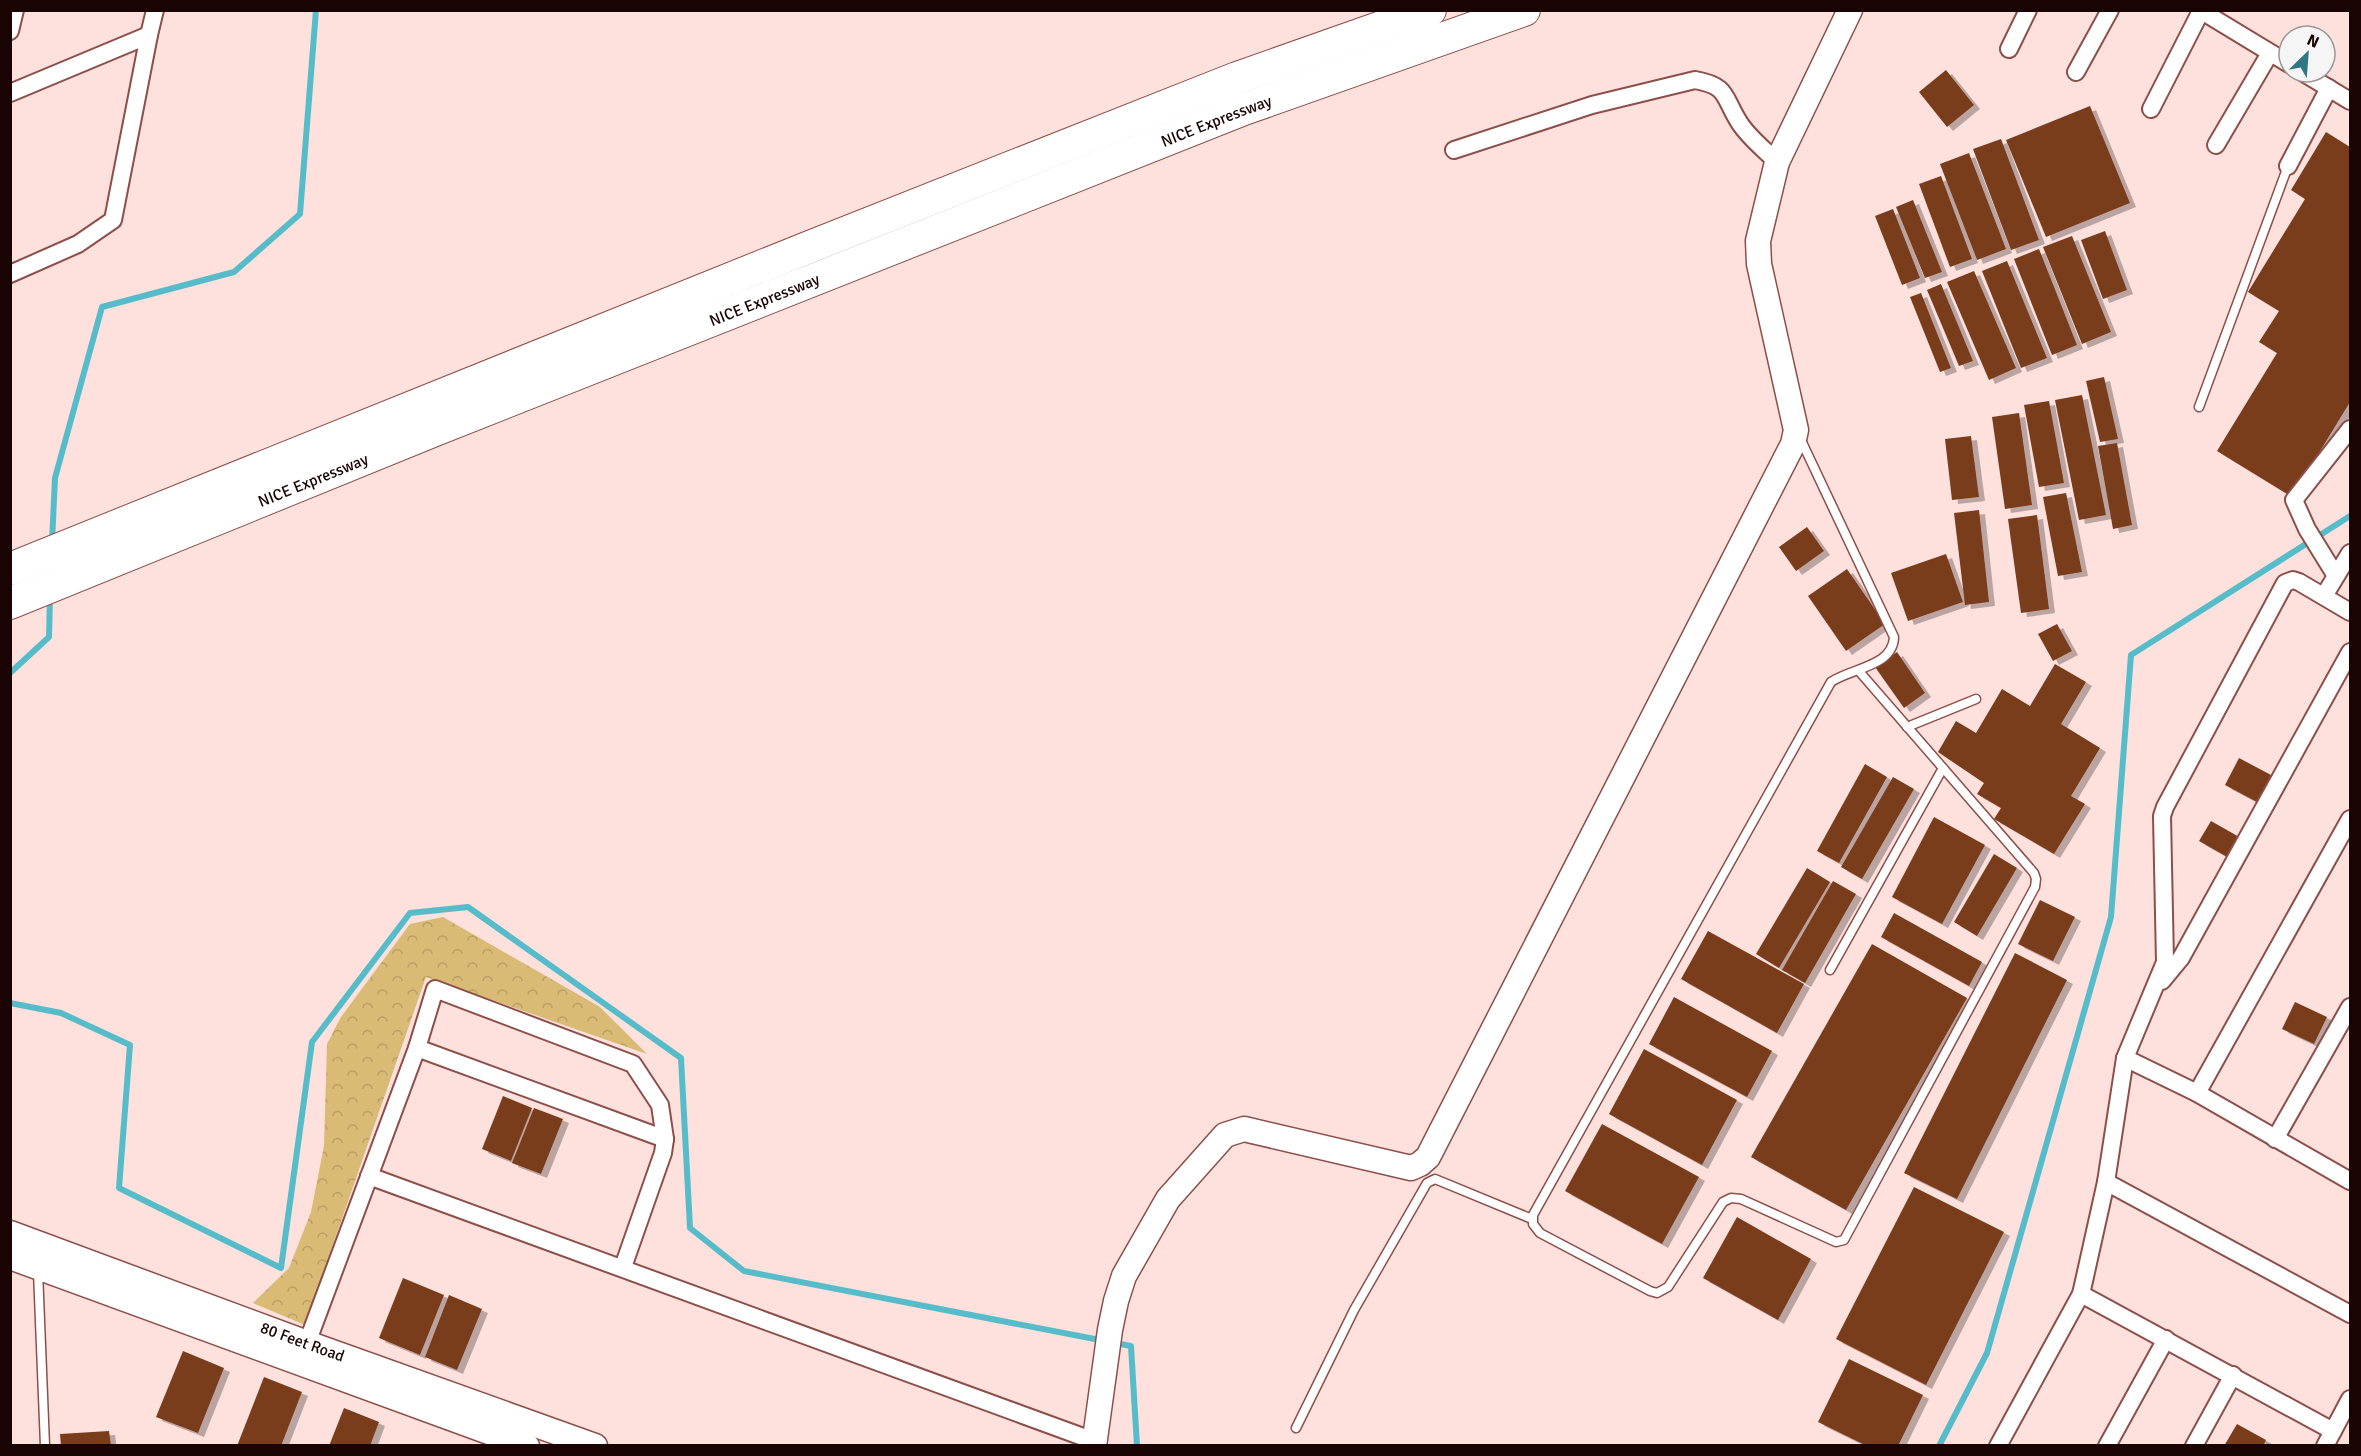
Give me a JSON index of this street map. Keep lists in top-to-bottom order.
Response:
{
  "streets": {
    "highway": ["NICE Expressway"],
    "street": ["80 Feet Road"]
  },
  "north": "top right"
}
